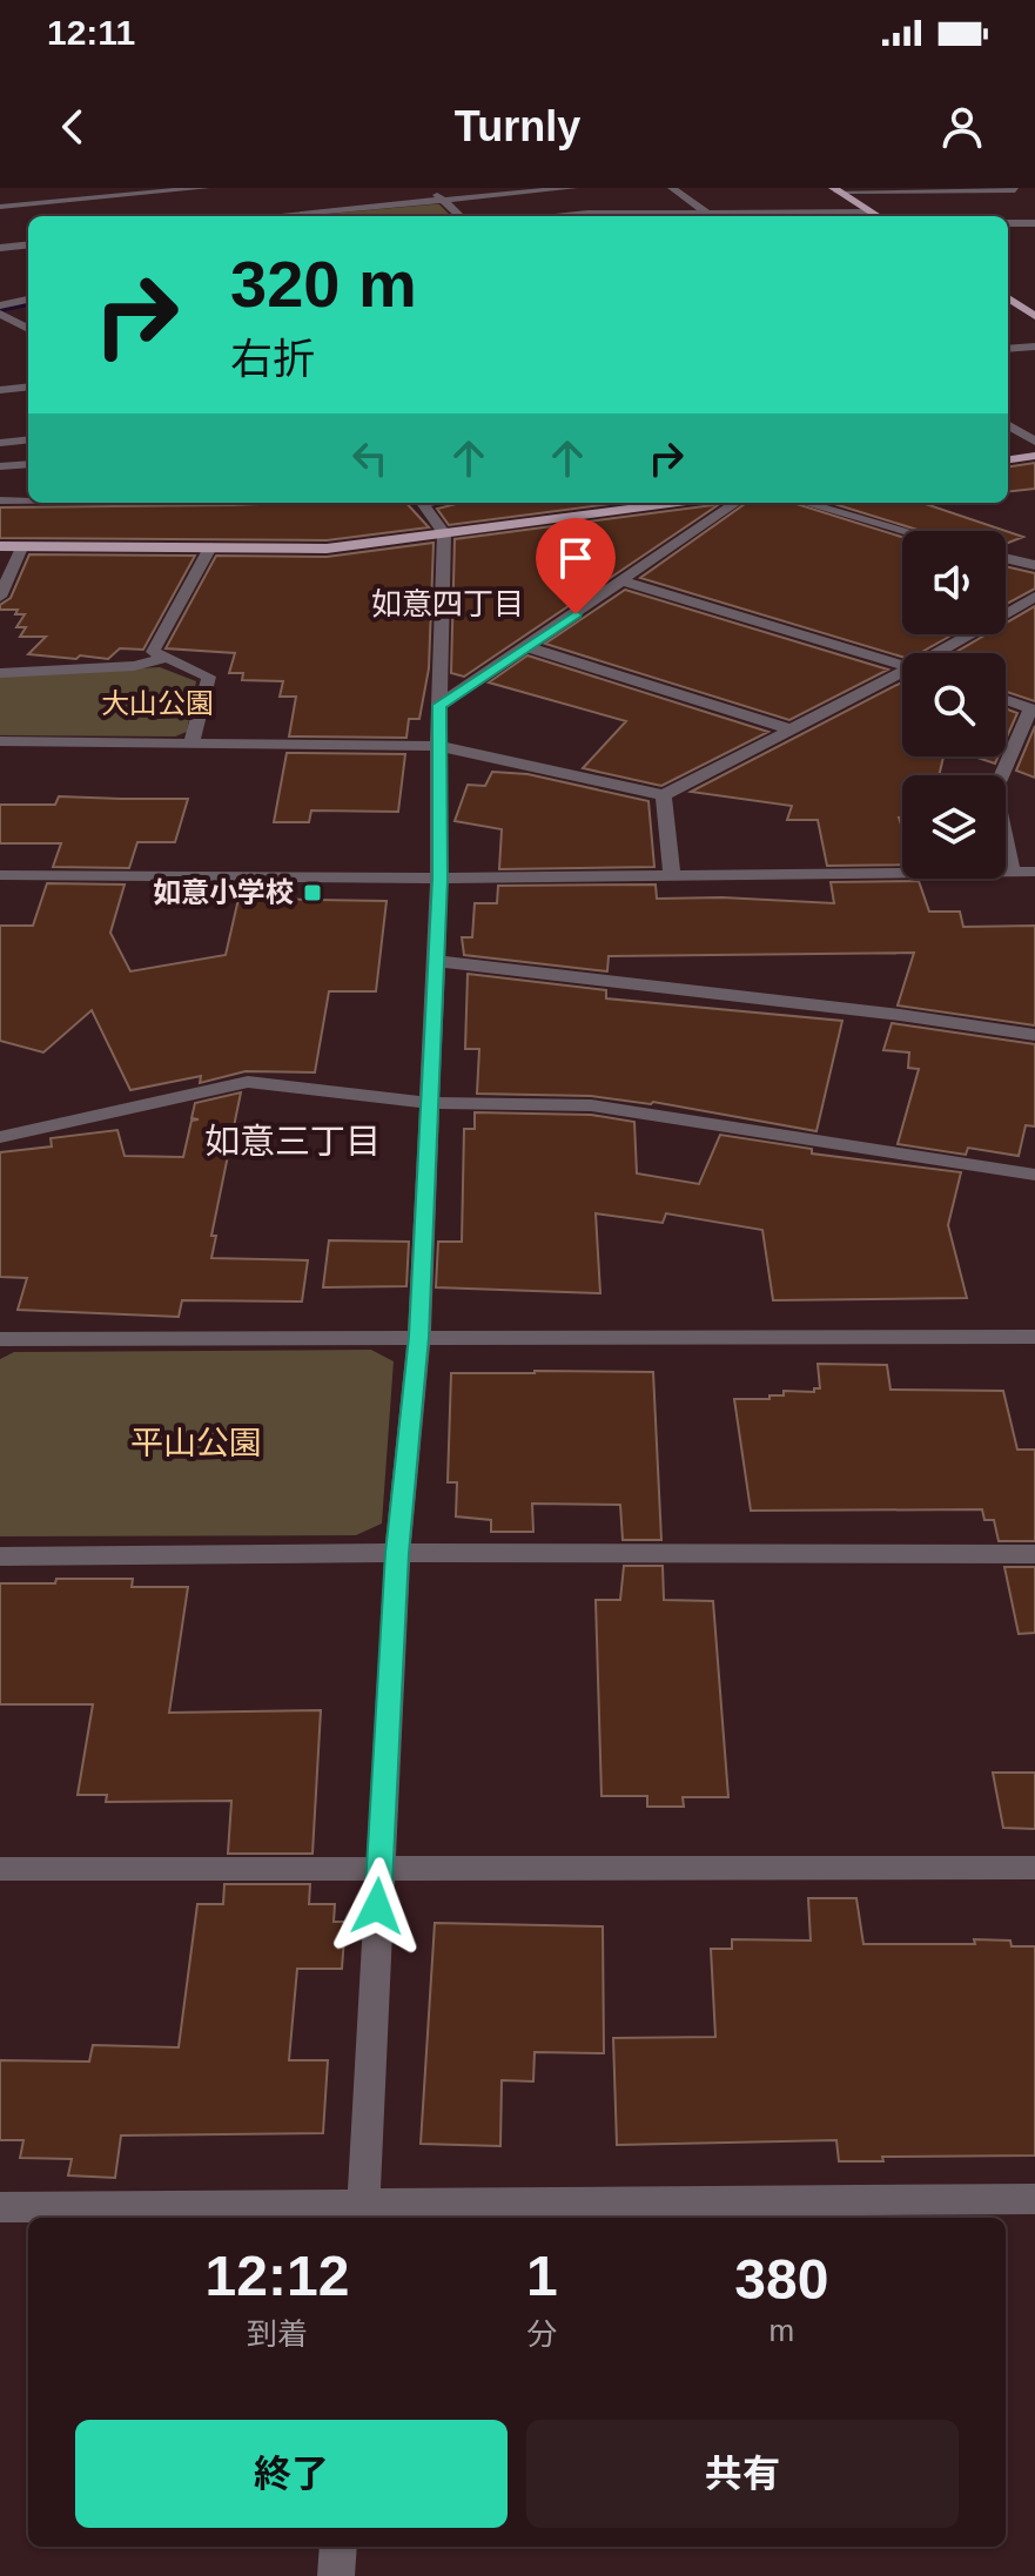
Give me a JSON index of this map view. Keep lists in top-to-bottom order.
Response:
{
  "districts": ["如意四丁目", "如意三丁目"],
  "parks": ["大山公園", "平山公園"],
  "places": {
    "transit": ["如意小学校"]
  },
  "page": {
    "status": "12:11",
    "header": "Turnly",
    "turn": ["320 m", "右折"],
    "eta": [
      "12:12",
      "到着",
      "1",
      "分",
      "380",
      "m"
    ],
    "buttons": ["終了", "共有"]
  }
}
